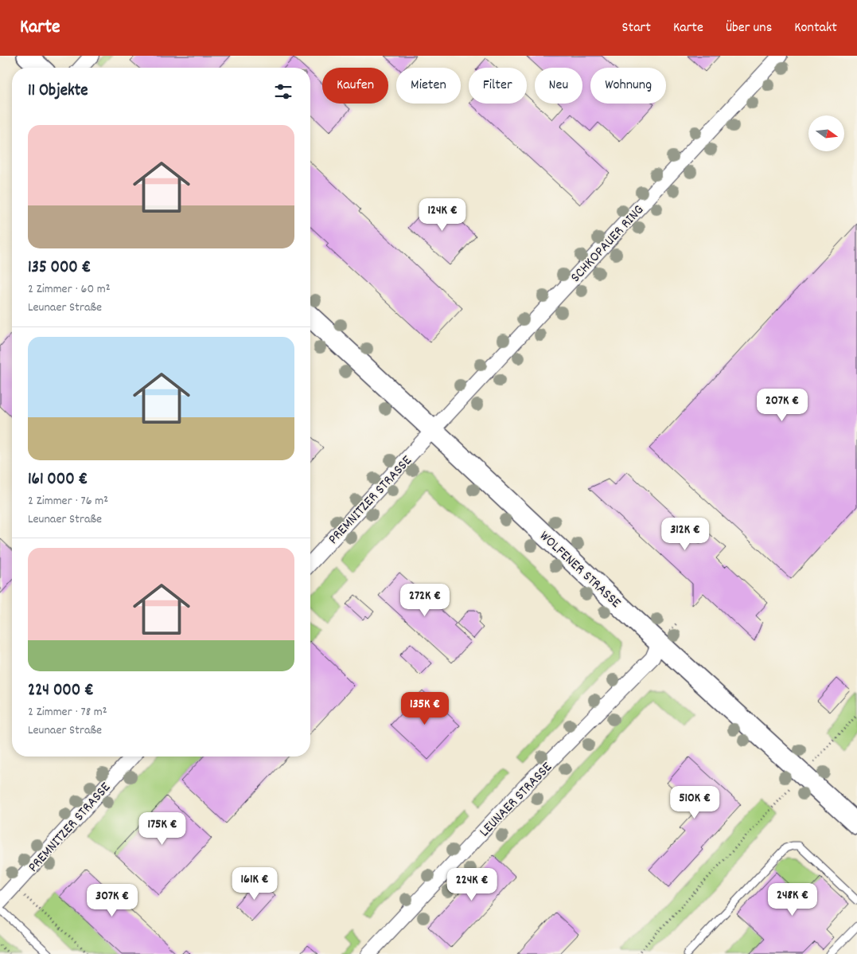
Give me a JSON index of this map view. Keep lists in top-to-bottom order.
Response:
{
  "streets": {
    "street": [
      "SCHKOPAUER RING",
      "PREMNITZER STRASSE",
      "WOLFENER STRASSE",
      "LEUNAER STRASSE"
    ]
  },
  "crossings": [
    ["SCHKOPAUER RING", "PREMNITZER STRASSE"],
    ["SCHKOPAUER RING", "WOLFENER STRASSE"],
    ["PREMNITZER STRASSE", "WOLFENER STRASSE"],
    ["WOLFENER STRASSE", "LEUNAER STRASSE"]
  ],
  "north": "right",
  "page": {
    "header": "Karte",
    "nav": [
      "Start",
      "Karte",
      "Über uns",
      "Kontakt"
    ],
    "chip": [
      "Kaufen",
      "Mieten",
      "Filter",
      "Neu",
      "Wohnung"
    ],
    "heading": "11 Objekte",
    "list": [
      {
        "name": "135 000 €",
        "note": "2 Zimmer · 60 m² · Leunaer Straße"
      },
      {
        "name": "161 000 €",
        "note": "2 Zimmer · 76 m² · Leunaer Straße"
      },
      {
        "name": "224 000 €",
        "note": "2 Zimmer · 78 m² · Leunaer Straße"
      }
    ],
    "price": [
      "124K €",
      "207K €",
      "312K €",
      "272K €",
      "135K €",
      "510K €",
      "175K €",
      "161K €",
      "224K €",
      "248K €",
      "307K €"
    ]
  }
}
